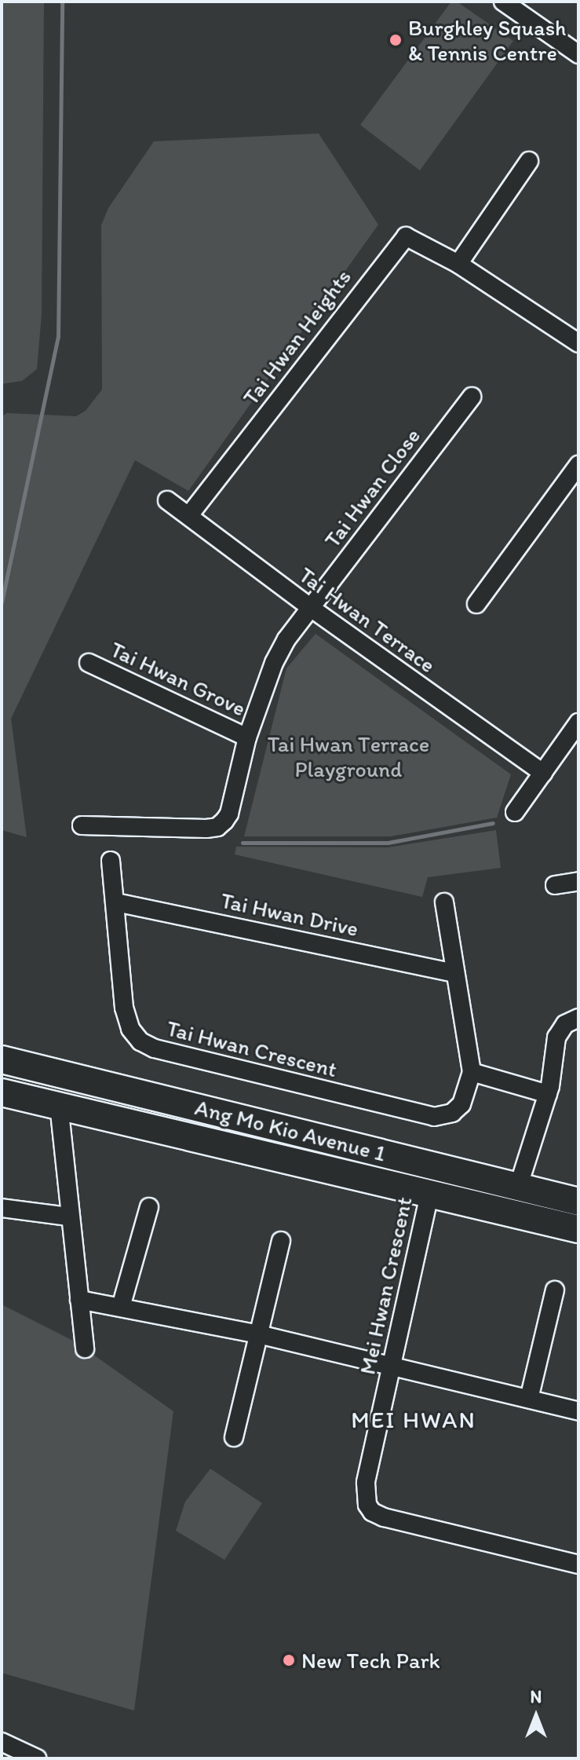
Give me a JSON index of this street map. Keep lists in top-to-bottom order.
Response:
{
  "streets": {
    "main road": ["Ang Mo Kio Avenue 1"],
    "street": [
      "Tai Hwan Heights",
      "Tai Hwan Close",
      "Tai Hwan Terrace",
      "Tai Hwan Grove",
      "Tai Hwan Drive",
      "Tai Hwan Crescent",
      "Mei Hwan Crescent"
    ]
  },
  "crossings": [
    ["Tai Hwan Heights", "Tai Hwan Terrace"],
    ["Tai Hwan Close", "Tai Hwan Terrace"],
    ["Tai Hwan Close", "Tai Hwan Grove"],
    ["Tai Hwan Terrace", "Tai Hwan Grove"],
    ["Tai Hwan Drive", "Tai Hwan Crescent"],
    ["Ang Mo Kio Avenue 1", "Mei Hwan Crescent"]
  ],
  "districts": ["MEI HWAN"],
  "parks": ["Tai Hwan Terrace Playground"],
  "places": ["Burghley Squash & Tennis Centre", "New Tech Park"],
  "north": "top"
}
